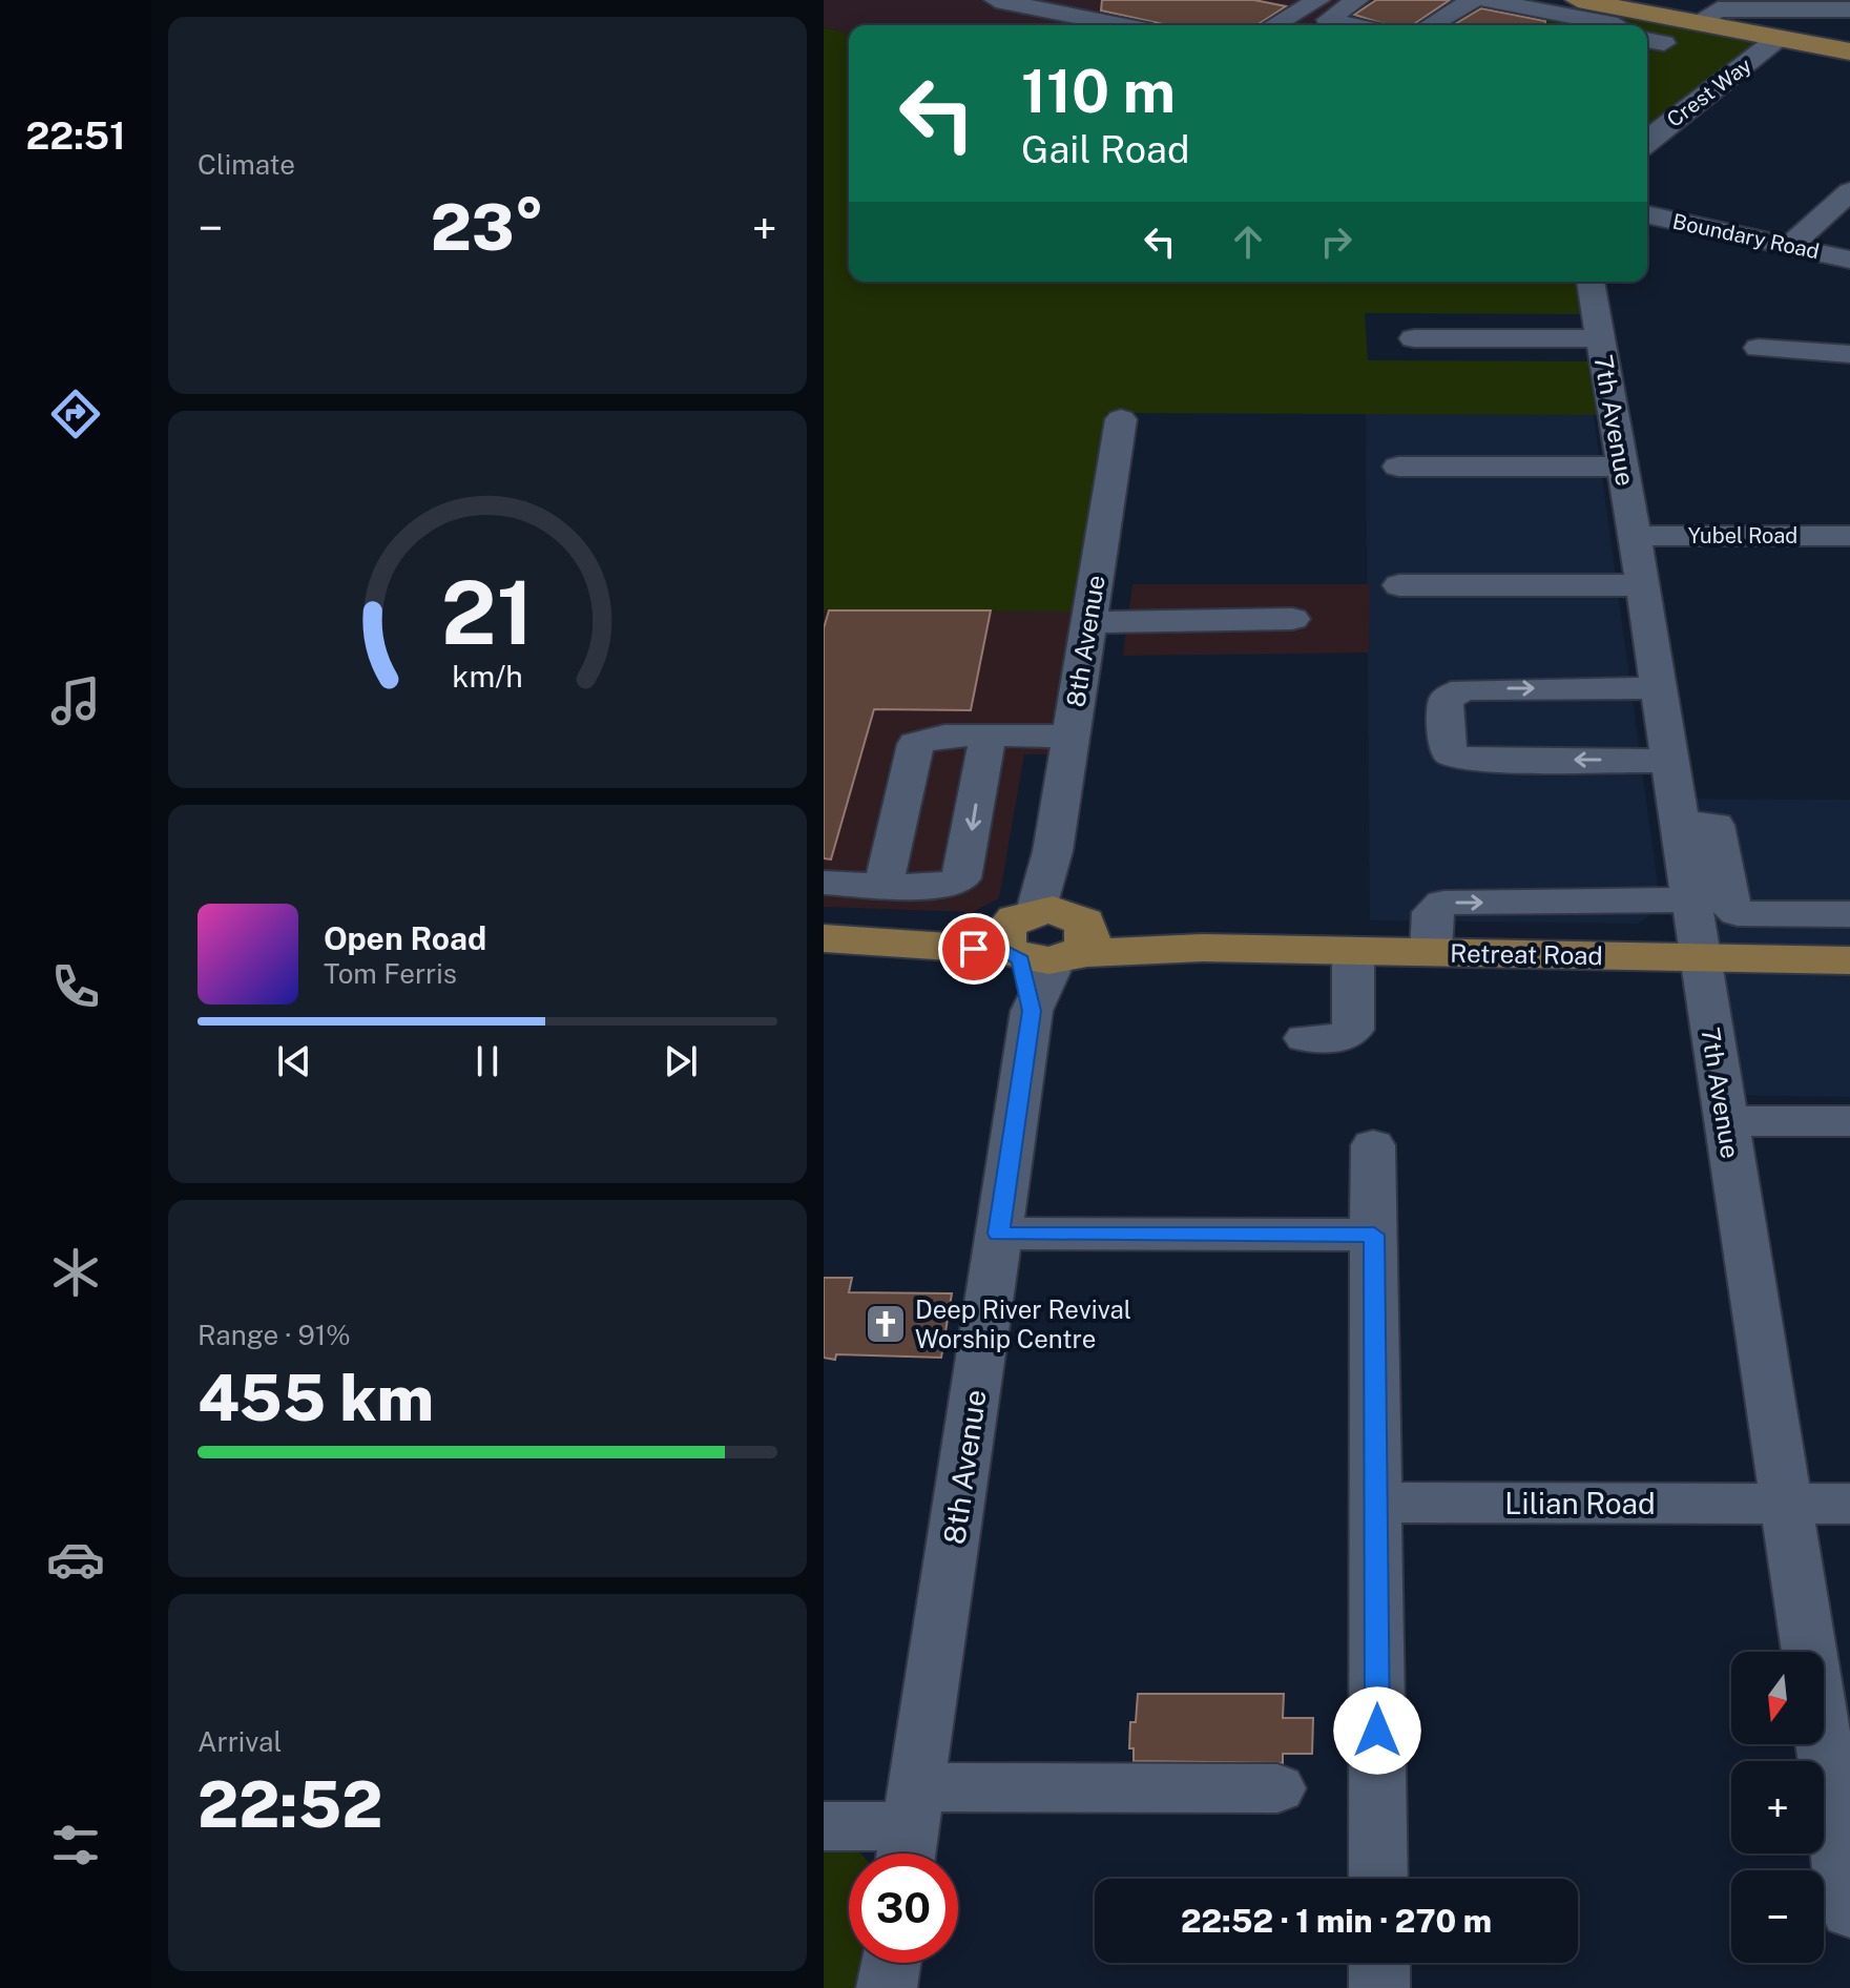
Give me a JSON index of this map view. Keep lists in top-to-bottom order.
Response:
{
  "streets": {
    "main road": ["Retreat Road"],
    "street": [
      "Crest Way",
      "Boundary Road",
      "7th Avenue",
      "Yubel Road",
      "8th Avenue",
      "Lilian Road"
    ]
  },
  "crossings": [
    ["7th Avenue", "Yubel Road"],
    ["7th Avenue", "Retreat Road"],
    ["7th Avenue", "Lilian Road"],
    ["8th Avenue", "Retreat Road"]
  ],
  "places": {
    "church": ["Deep River Revival Worship Centre"]
  },
  "north": "bottom",
  "page": {
    "tabs": "22:51",
    "tile": [
      "Climate",
      ["Range · 91%", "455 km"],
      ["Arrival", "22:52"]
    ],
    "turn": ["110 m", "Gail Road"],
    "heat": ["−", "23°", "+"],
    "song": ["Open Road", "Tom Ferris"],
    "map_buttons": ["+", "−"],
    "limit": "30",
    "trip": "22:52 · 1 min · 270 m",
    "gauge": ["21", "km/h"]
  }
}
